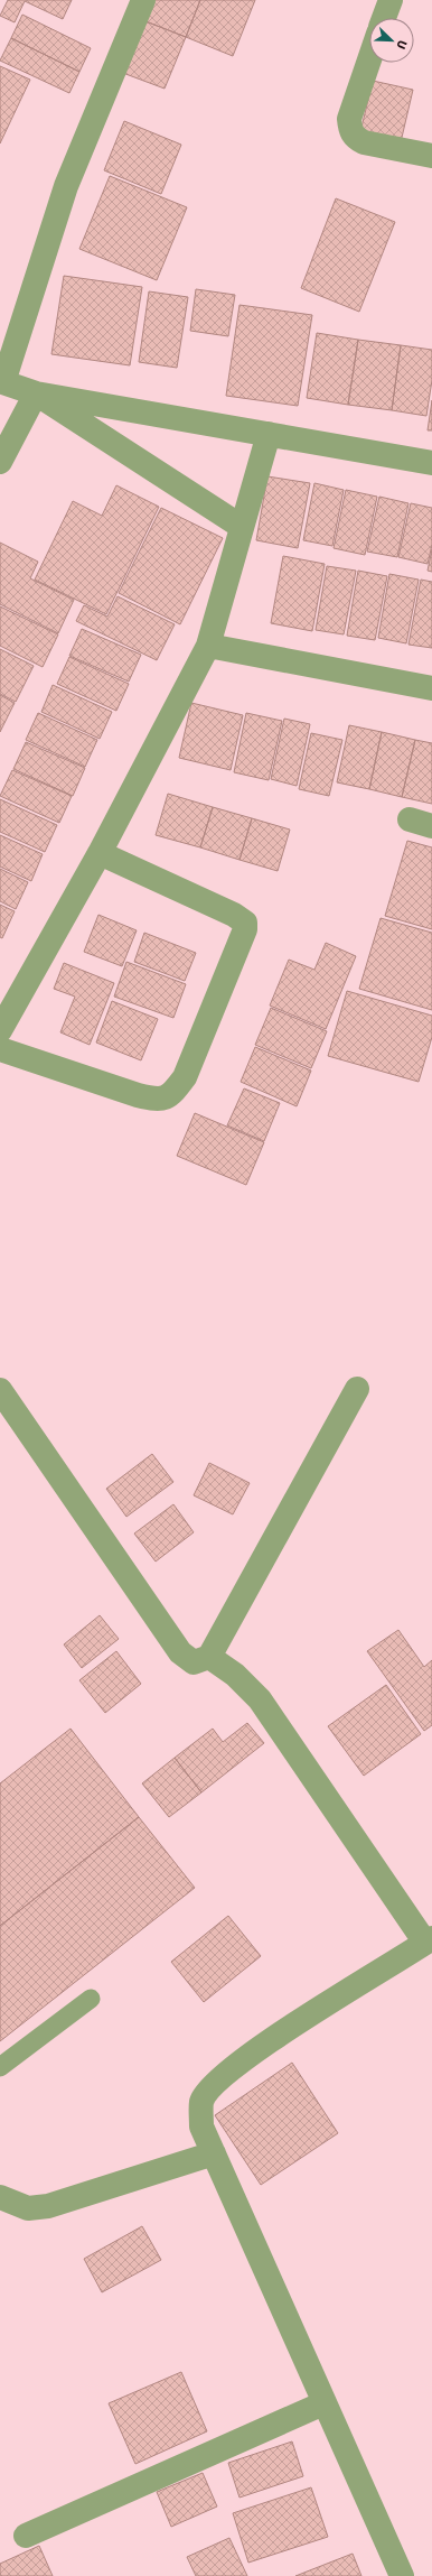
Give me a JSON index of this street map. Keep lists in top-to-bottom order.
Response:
{
  "north": "bottom right"
}
